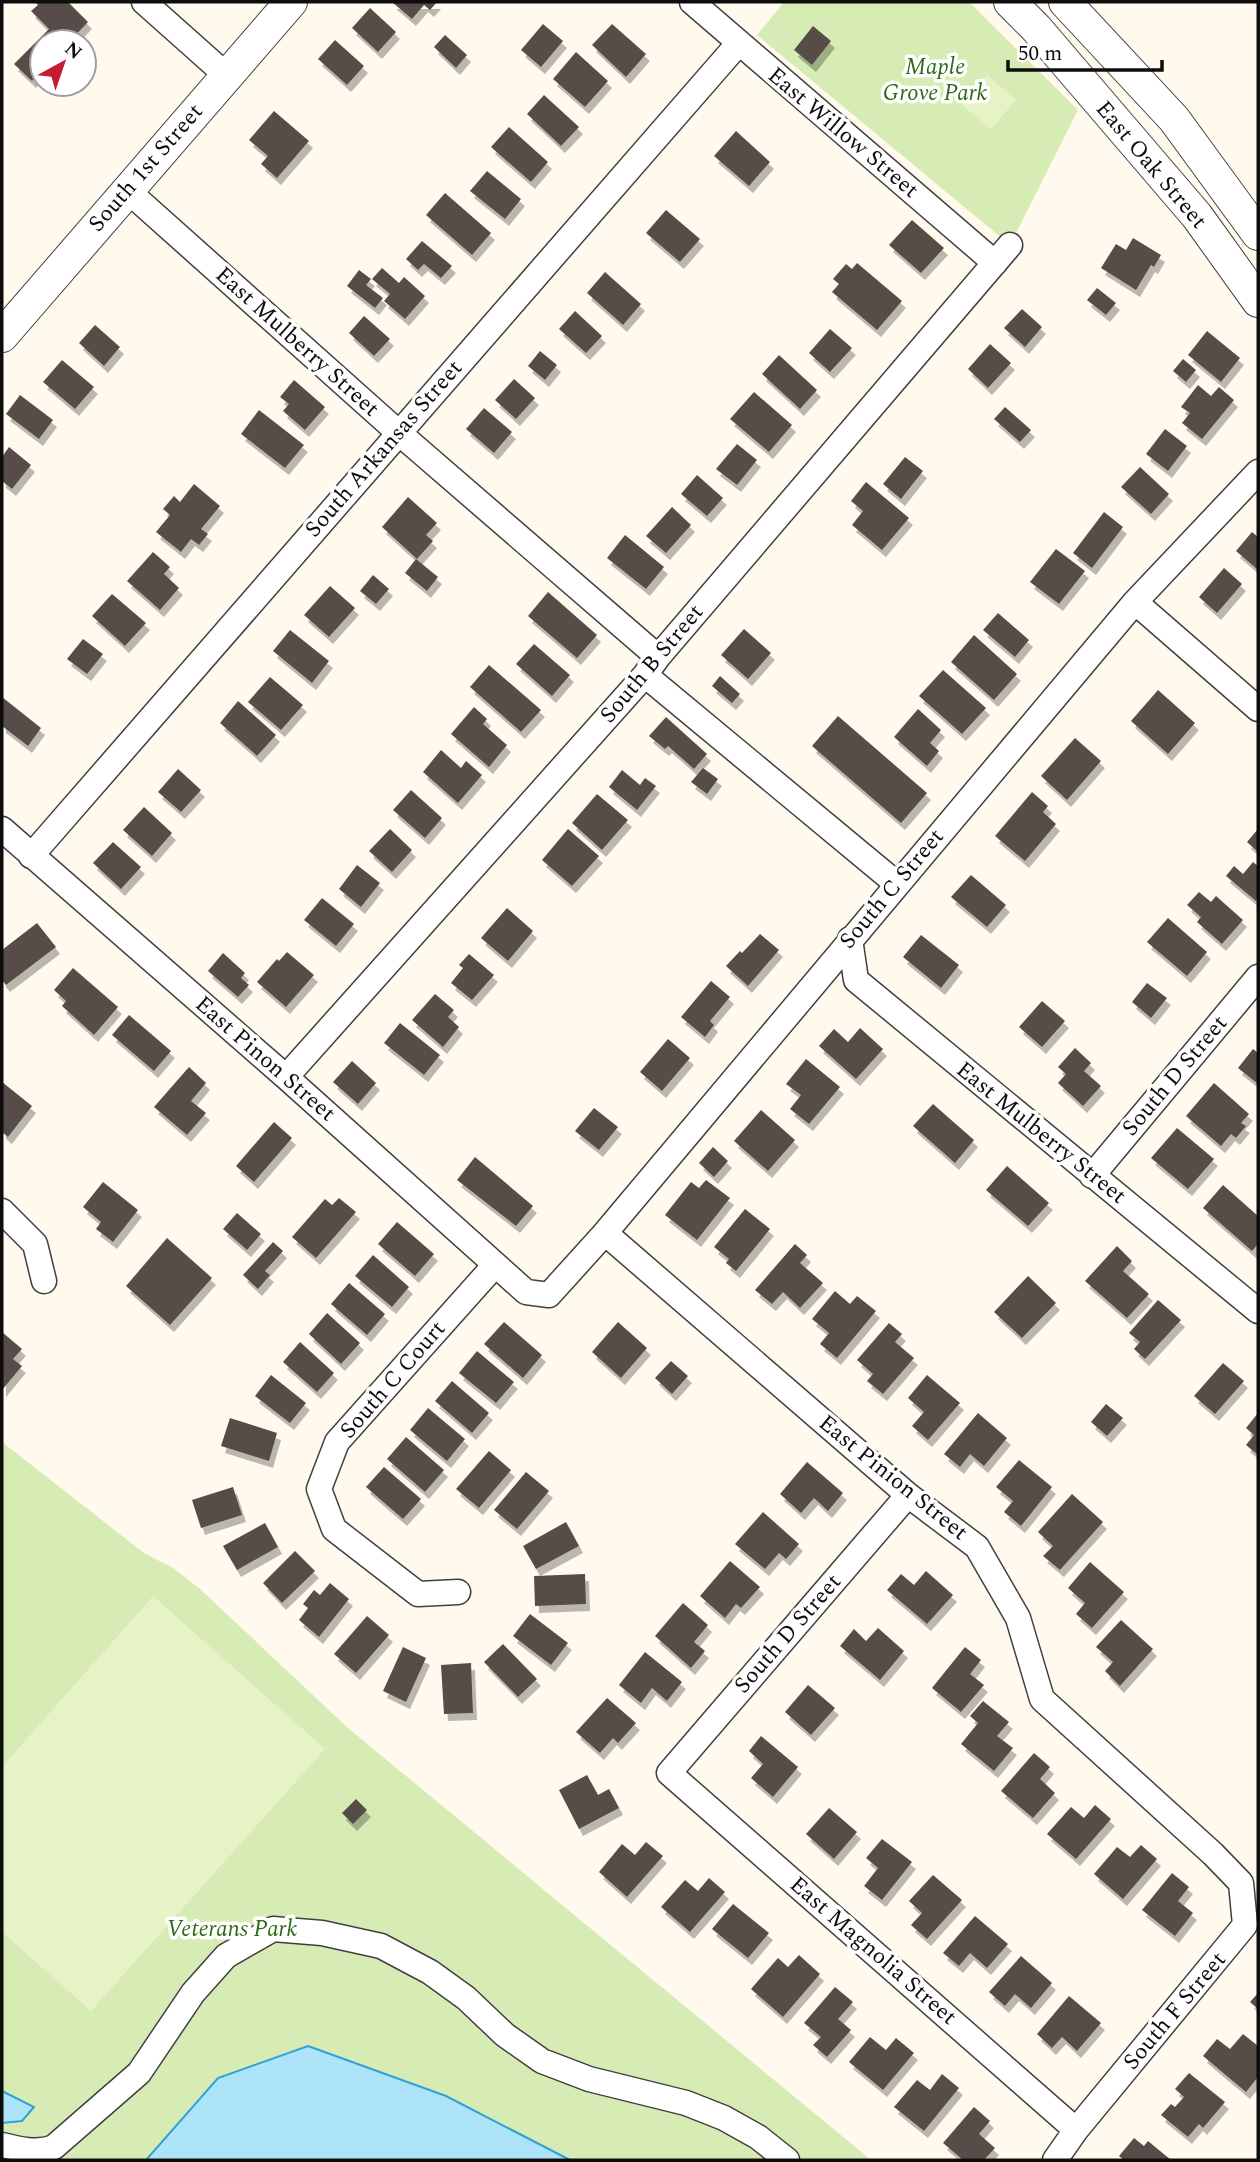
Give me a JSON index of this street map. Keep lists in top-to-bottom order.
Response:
{
  "streets": {
    "street": [
      "East Willow Street",
      "East Oak Street",
      "South 1st Street",
      "East Mulberry Street",
      "South Arkansas Street",
      "South B Street",
      "South C Street",
      "East Pinon Street",
      "South D Street",
      "South C Court",
      "East Pinion Street",
      "East Magnolia Street",
      "South F Street"
    ]
  },
  "crossings": [
    ["East Willow Street", "South Arkansas Street"],
    ["East Willow Street", "South B Street"],
    ["South 1st Street", "East Mulberry Street"],
    ["East Mulberry Street", "South Arkansas Street"],
    ["East Mulberry Street", "South B Street"],
    ["East Mulberry Street", "South C Street"],
    ["East Mulberry Street", "South D Street"],
    ["South Arkansas Street", "East Pinon Street"],
    ["South B Street", "East Pinon Street"],
    ["South C Street", "East Pinon Street"],
    ["South C Street", "East Pinion Street"],
    ["East Pinon Street", "South C Court"],
    ["South D Street", "East Pinion Street"],
    ["South D Street", "East Magnolia Street"],
    ["East Pinion Street", "South F Street"],
    ["East Magnolia Street", "South F Street"]
  ],
  "parks": ["Maple Grove Park", "Veterans Park"],
  "scale_bar": "50 m",
  "north": "top right"
}
